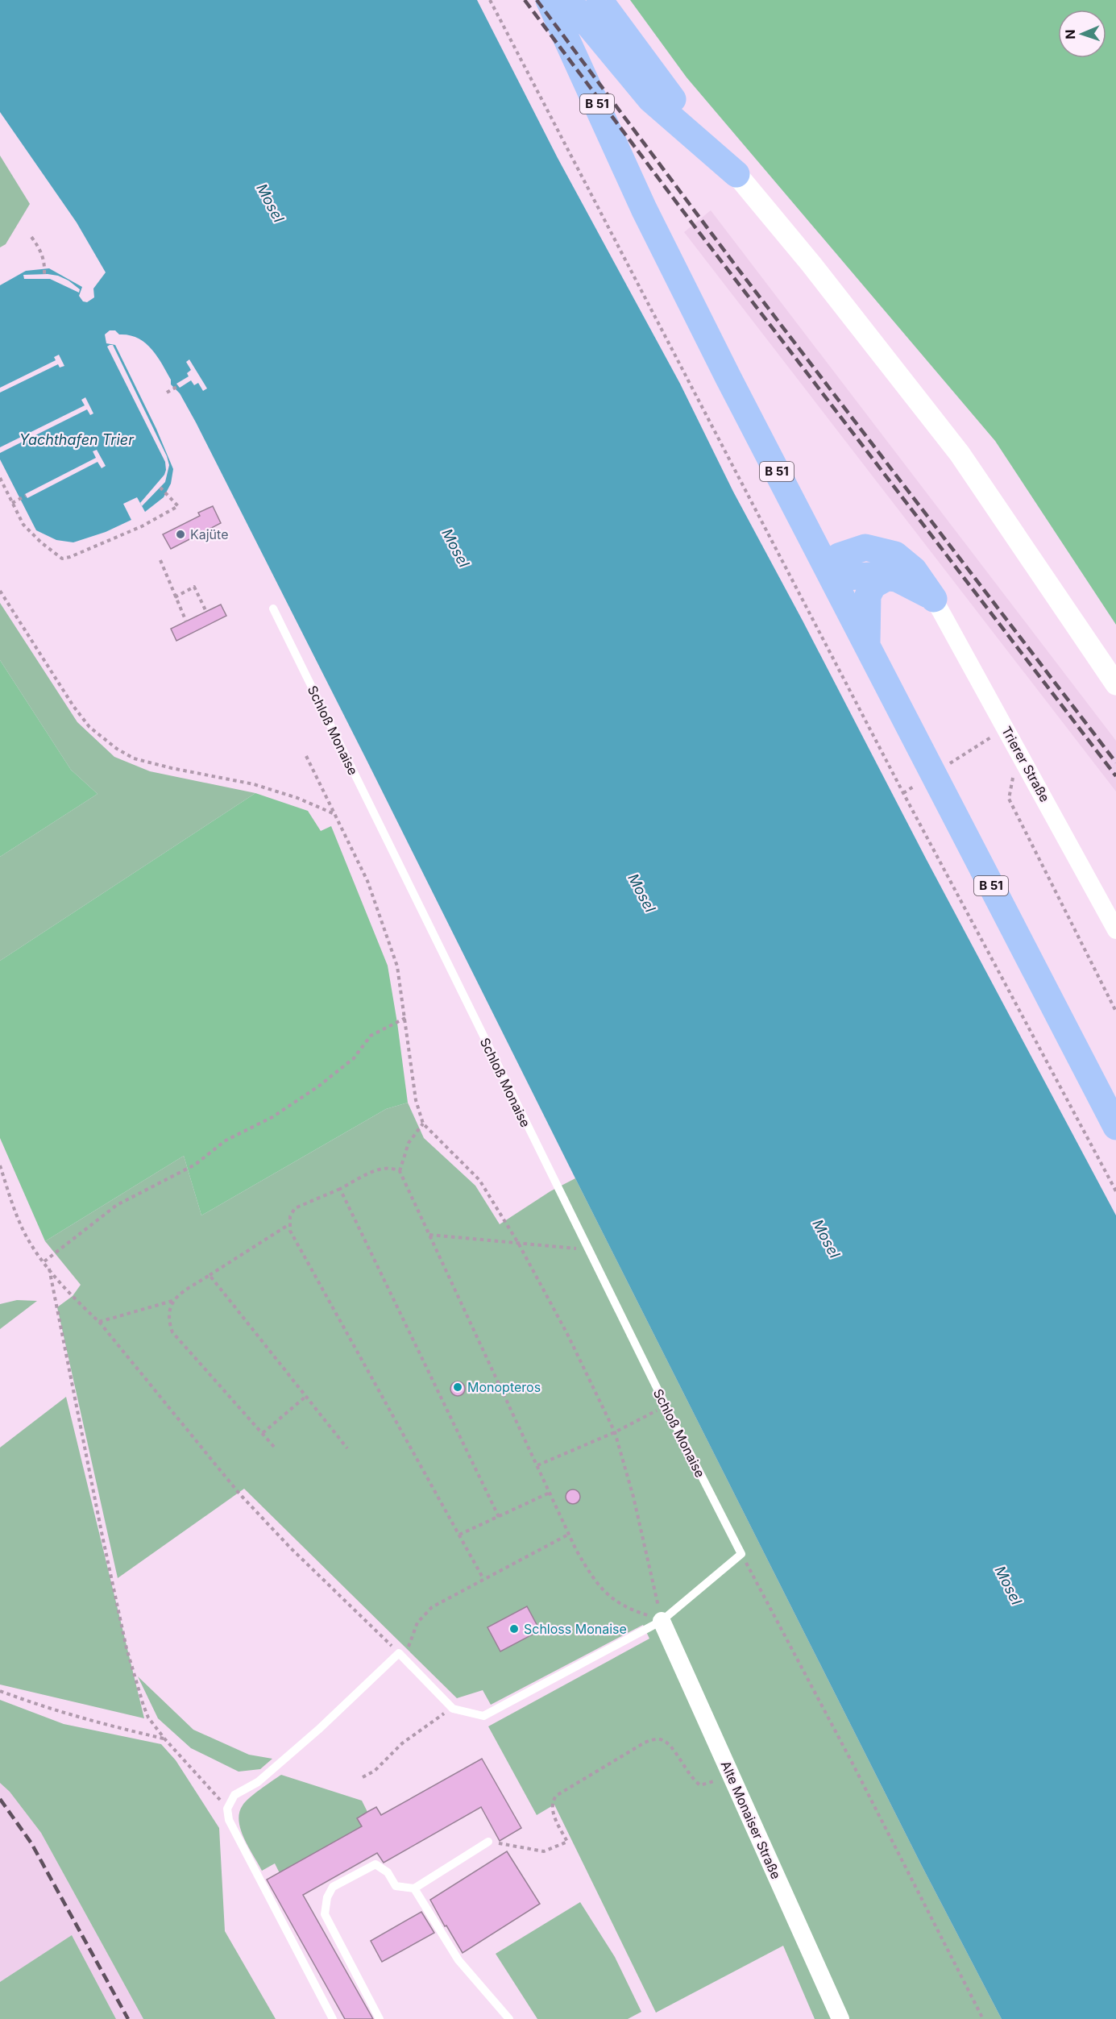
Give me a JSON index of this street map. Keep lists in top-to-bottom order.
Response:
{
  "streets": {
    "main road": ["B 51"],
    "street": ["Trierer Straße", "Alte Monaiser Straße"],
    "lane": ["Schloß Monaise"]
  },
  "water": ["Mosel", "Yachthafen Trier"],
  "places": ["Kajüte", "Monopteros", "Schloss Monaise"],
  "north": "left"
}
